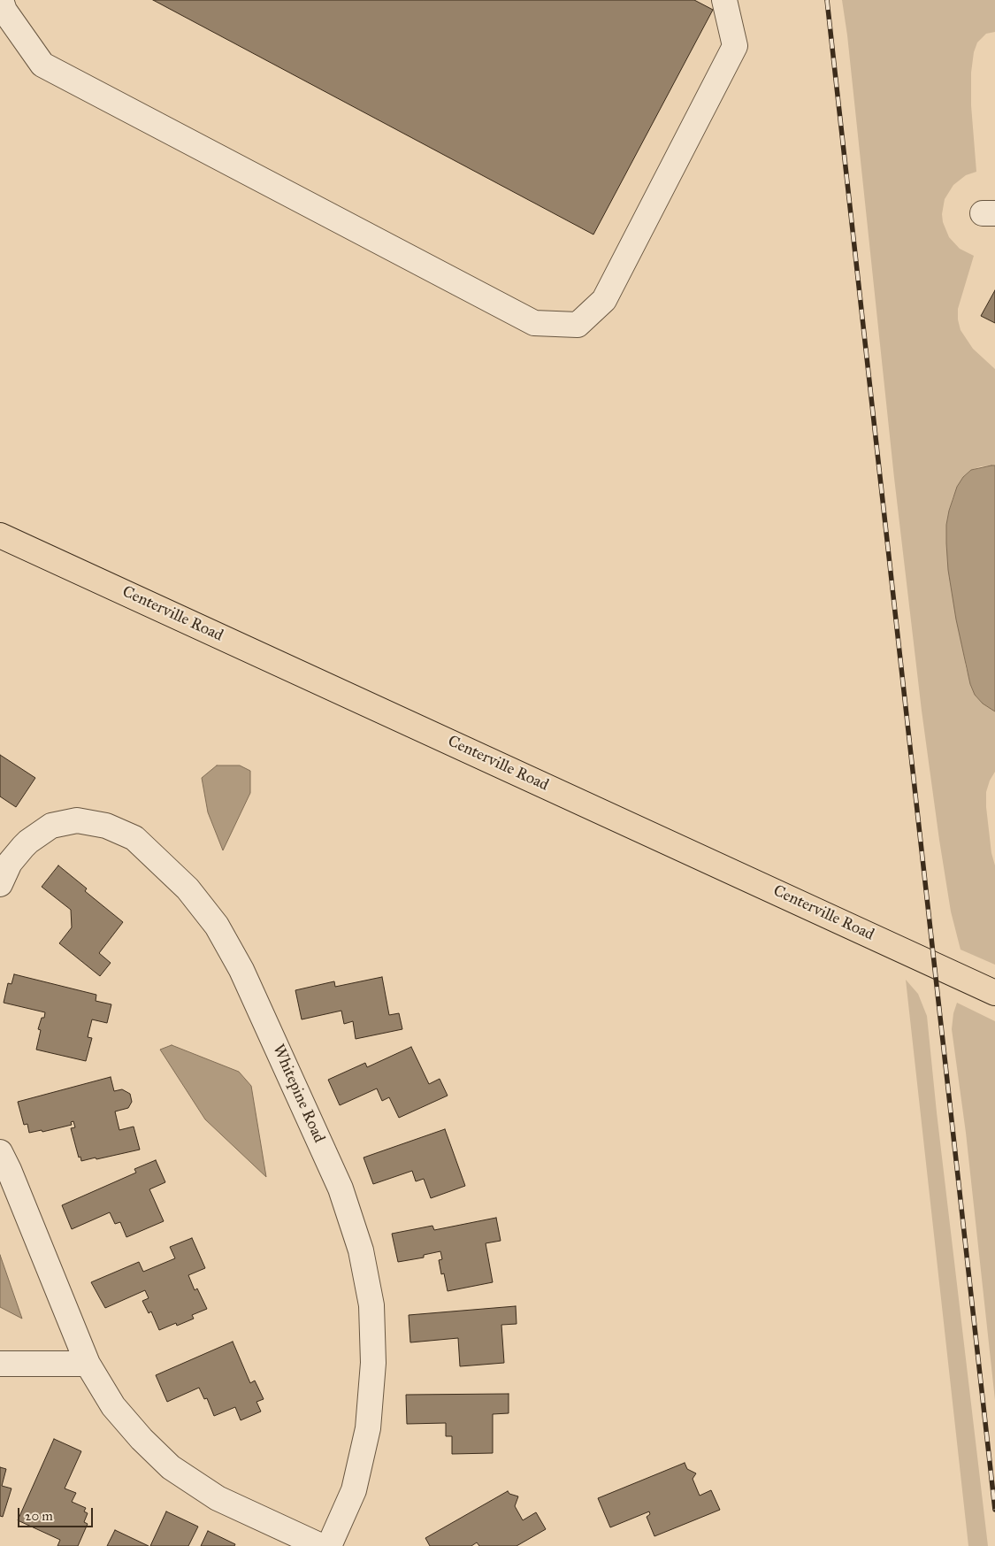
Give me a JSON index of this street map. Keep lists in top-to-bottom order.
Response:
{
  "streets": {
    "main road": ["Centerville Road"],
    "street": ["Whitepine Road"]
  },
  "scale_bar": "20 m"
}
